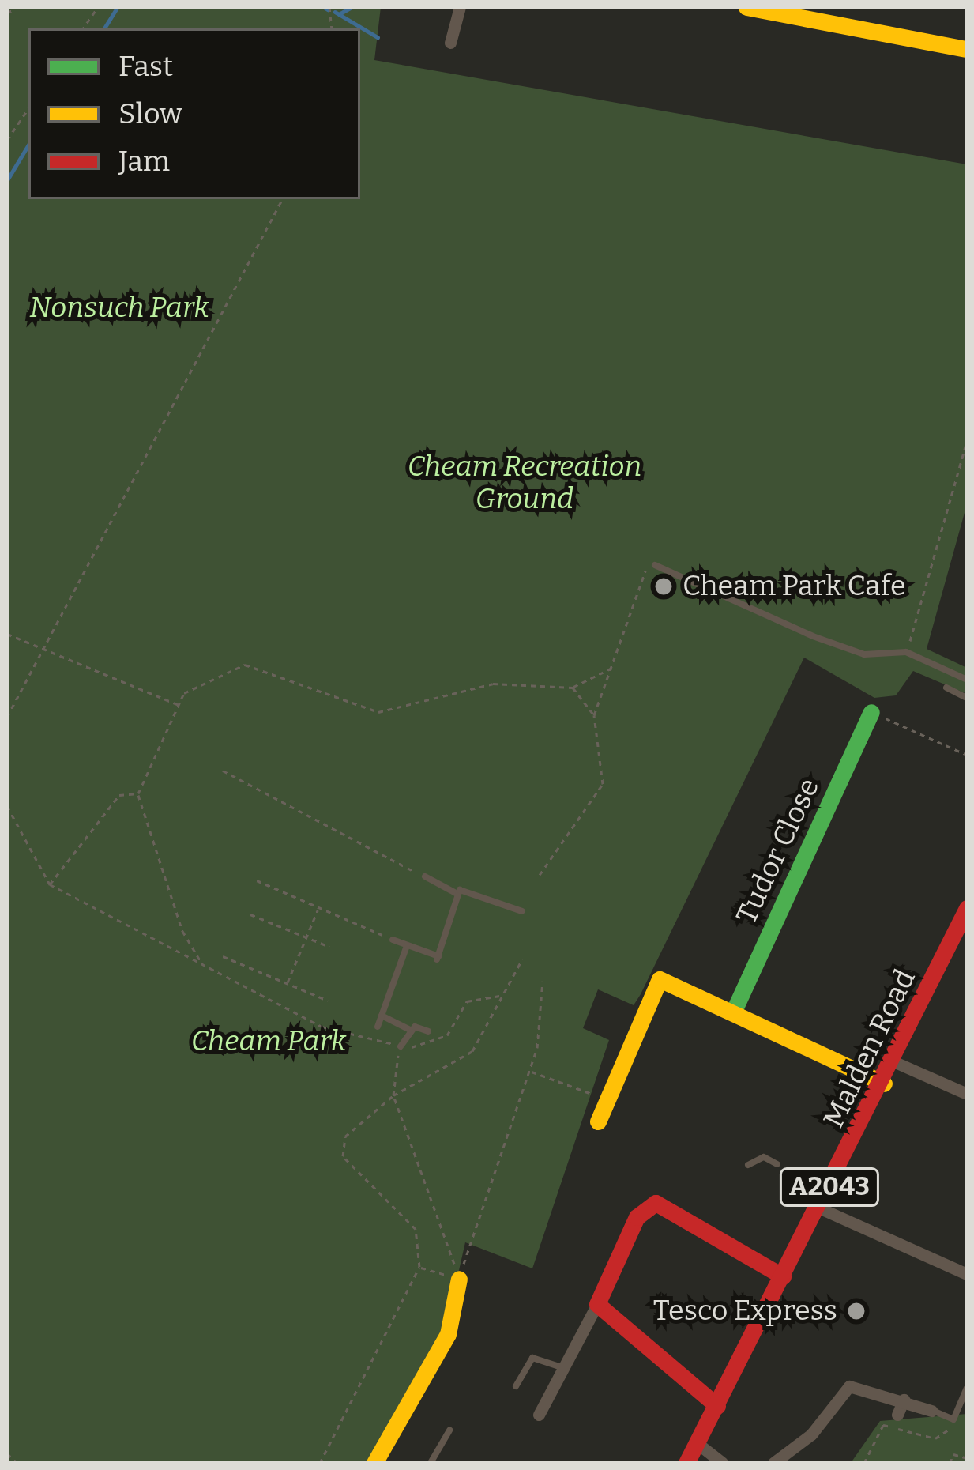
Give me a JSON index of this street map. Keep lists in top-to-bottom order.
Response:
{
  "streets": {
    "street": ["Tudor Close", "Malden Road", "A2043"]
  },
  "parks": ["Nonsuch Park", "Cheam Recreation Ground", "Cheam Park"],
  "places": ["Cheam Park Cafe", "Tesco Express"],
  "legend": ["Fast", "Slow", "Jam"]
}
